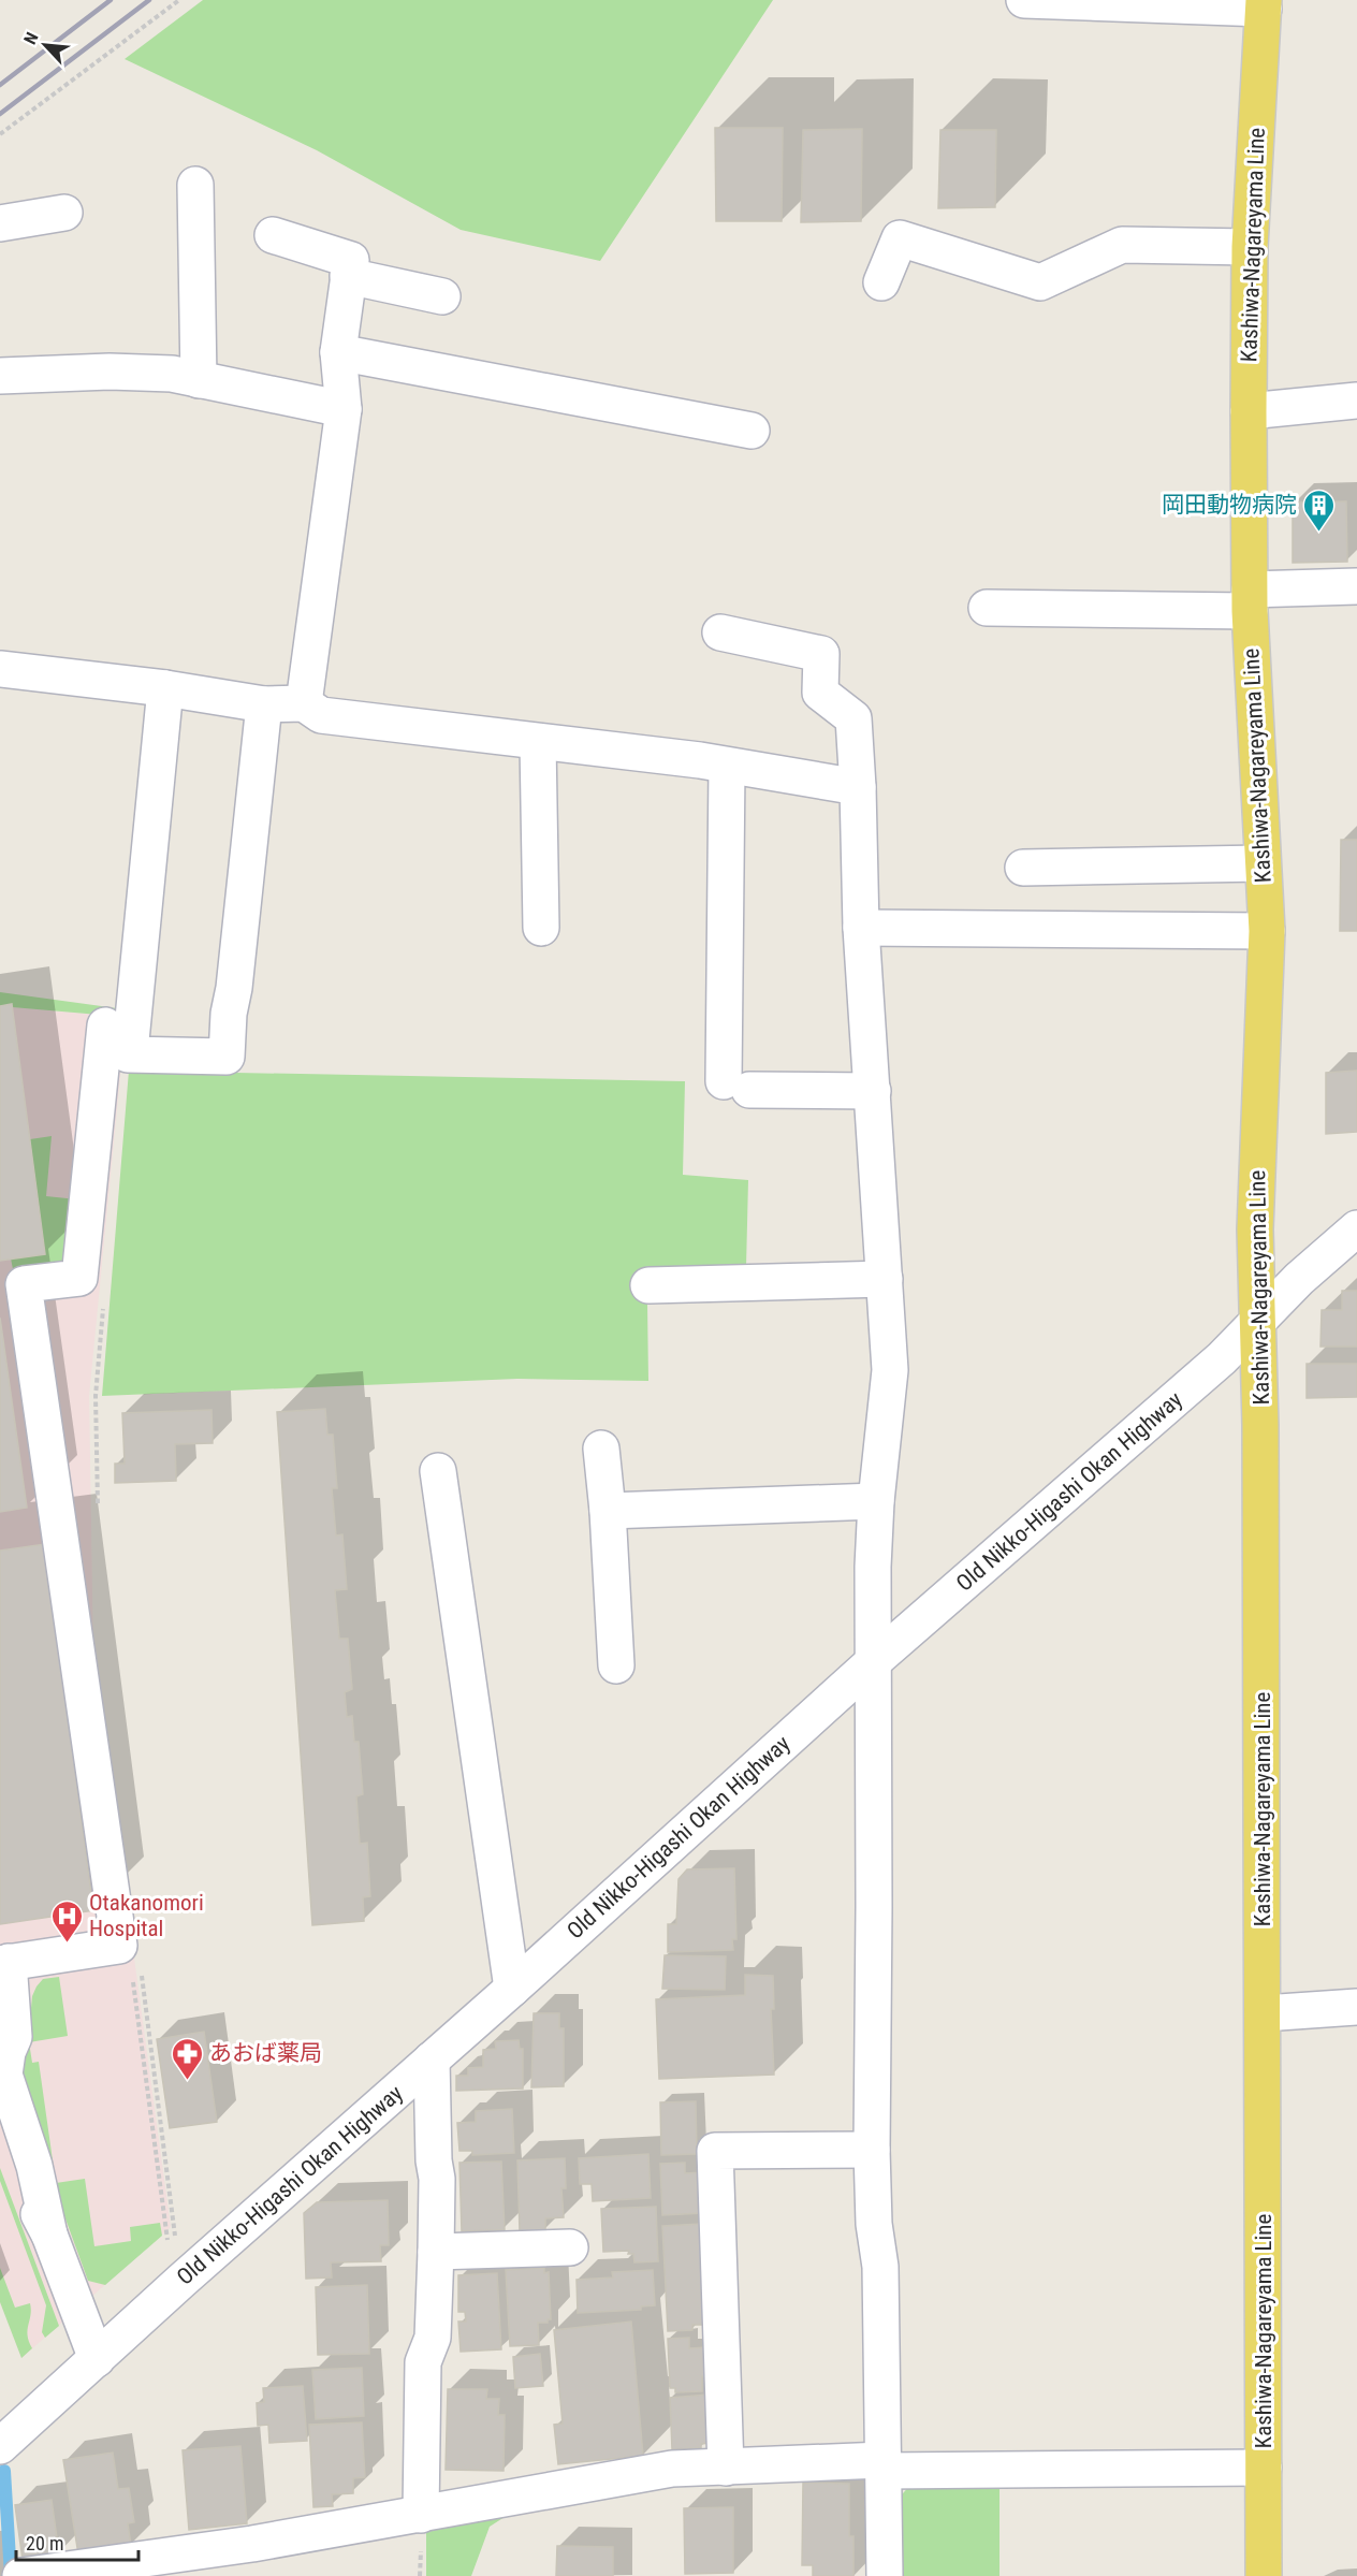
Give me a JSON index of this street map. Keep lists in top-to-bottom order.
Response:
{
  "streets": {
    "main road": ["Kashiwa-Nagareyama Line"],
    "street": ["Old Nikko-Higashi Okan Highway"]
  },
  "crossings": [
    ["Kashiwa-Nagareyama Line", "Old Nikko-Higashi Okan Highway"]
  ],
  "places": {
    "building": ["岡田動物病院"],
    "hospital": ["Otakanomori Hospital"],
    "pharmacy": ["あおば薬局"]
  },
  "scale_bar": "20 m",
  "north": "top left"
}
